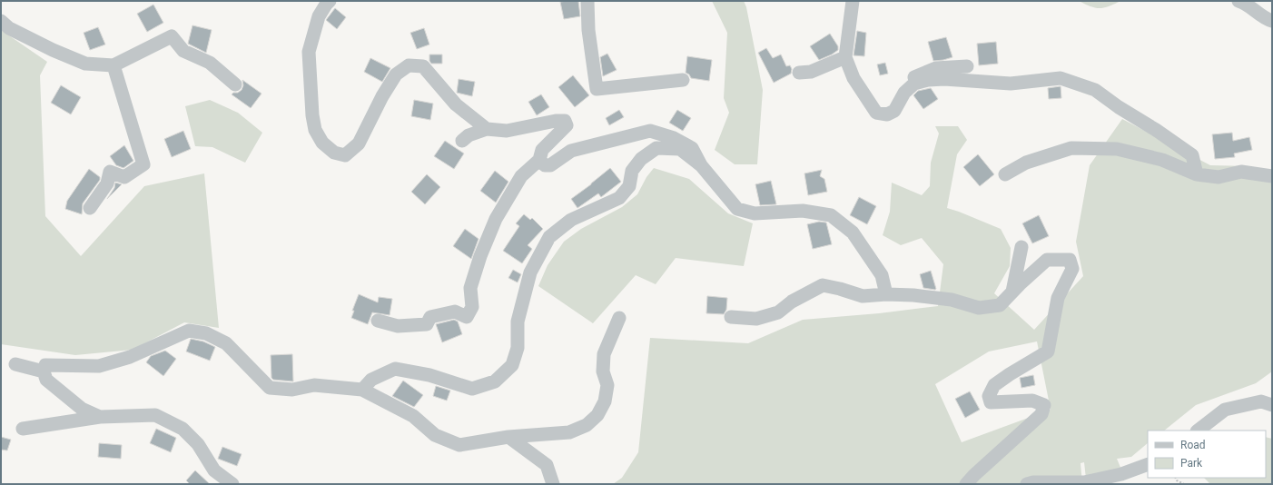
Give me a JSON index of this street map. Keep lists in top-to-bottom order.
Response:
{
  "legend": ["Road", "Park"]
}
